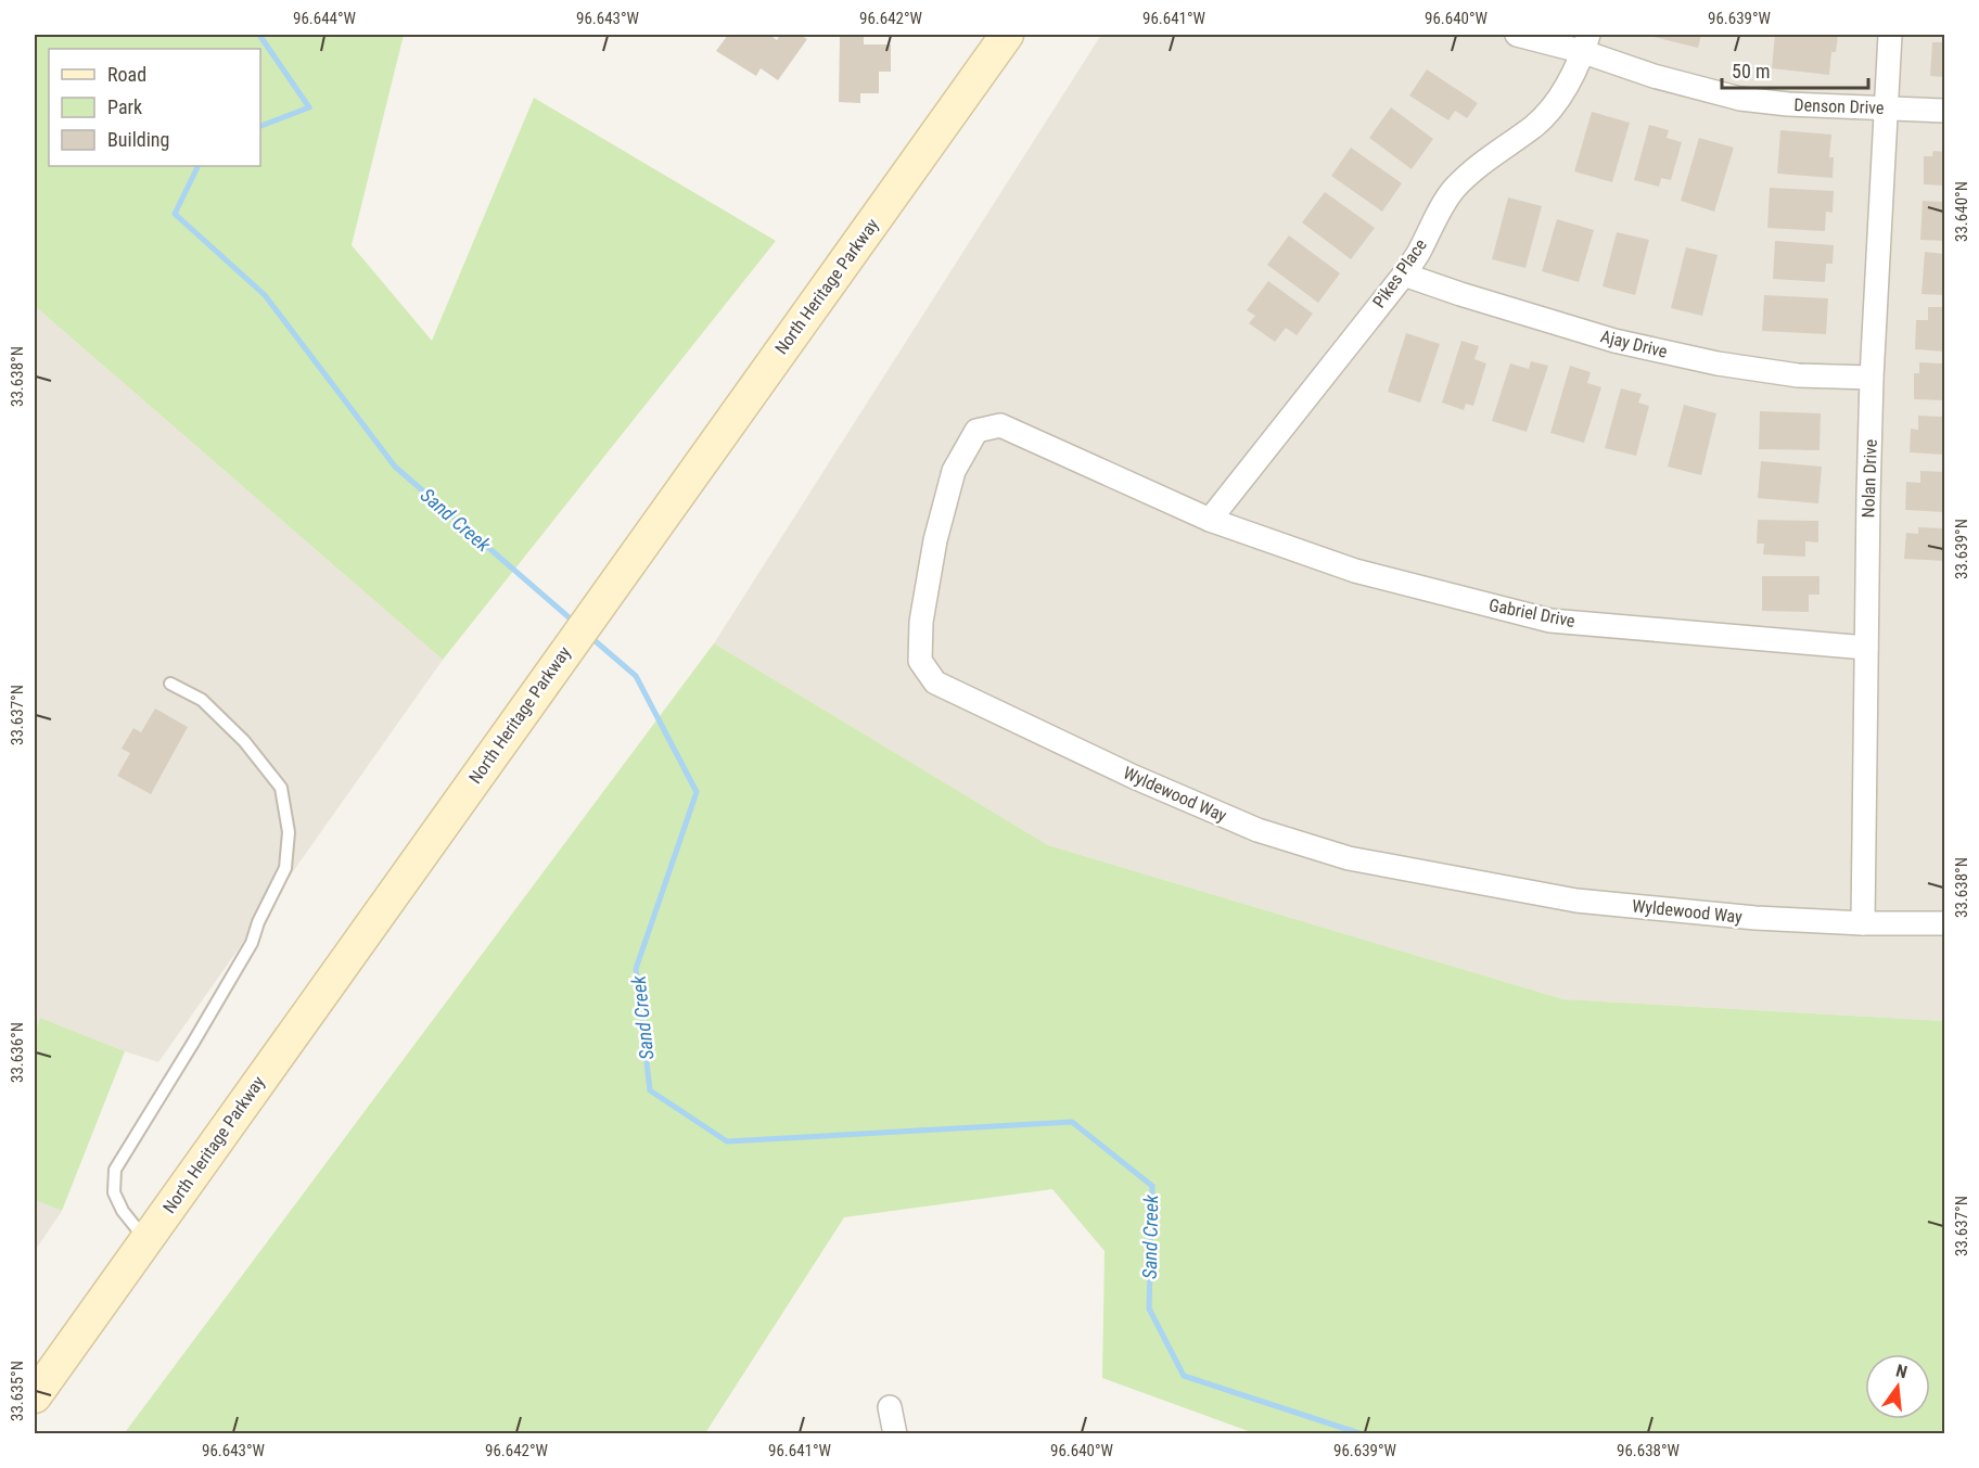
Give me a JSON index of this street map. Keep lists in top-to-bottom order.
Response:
{
  "streets": {
    "main road": ["North Heritage Parkway"],
    "street": [
      "Denson Drive",
      "Pikes Place",
      "Ajay Drive",
      "Nolan Drive",
      "Gabriel Drive",
      "Wyldewood Way"
    ]
  },
  "crossings": [
    ["Denson Drive", "Pikes Place"],
    ["Denson Drive", "Nolan Drive"],
    ["Pikes Place", "Ajay Drive"],
    ["Pikes Place", "Gabriel Drive"],
    ["Pikes Place", "Wyldewood Way"],
    ["Ajay Drive", "Nolan Drive"],
    ["Nolan Drive", "Gabriel Drive"],
    ["Nolan Drive", "Wyldewood Way"],
    ["Gabriel Drive", "Wyldewood Way"]
  ],
  "water": ["Sand Creek"],
  "legend": ["Road", "Park", "Building"],
  "scale_bar": "50 m",
  "north": "top",
  "coordinates": [
    "96.644°W",
    "96.643°W",
    "96.642°W",
    "96.641°W",
    "96.640°W",
    "96.639°W",
    "33.640°N",
    "33.638°N",
    "33.639°N",
    "33.637°N",
    "33.636°N",
    "33.635°N",
    "96.638°W"
  ]
}
